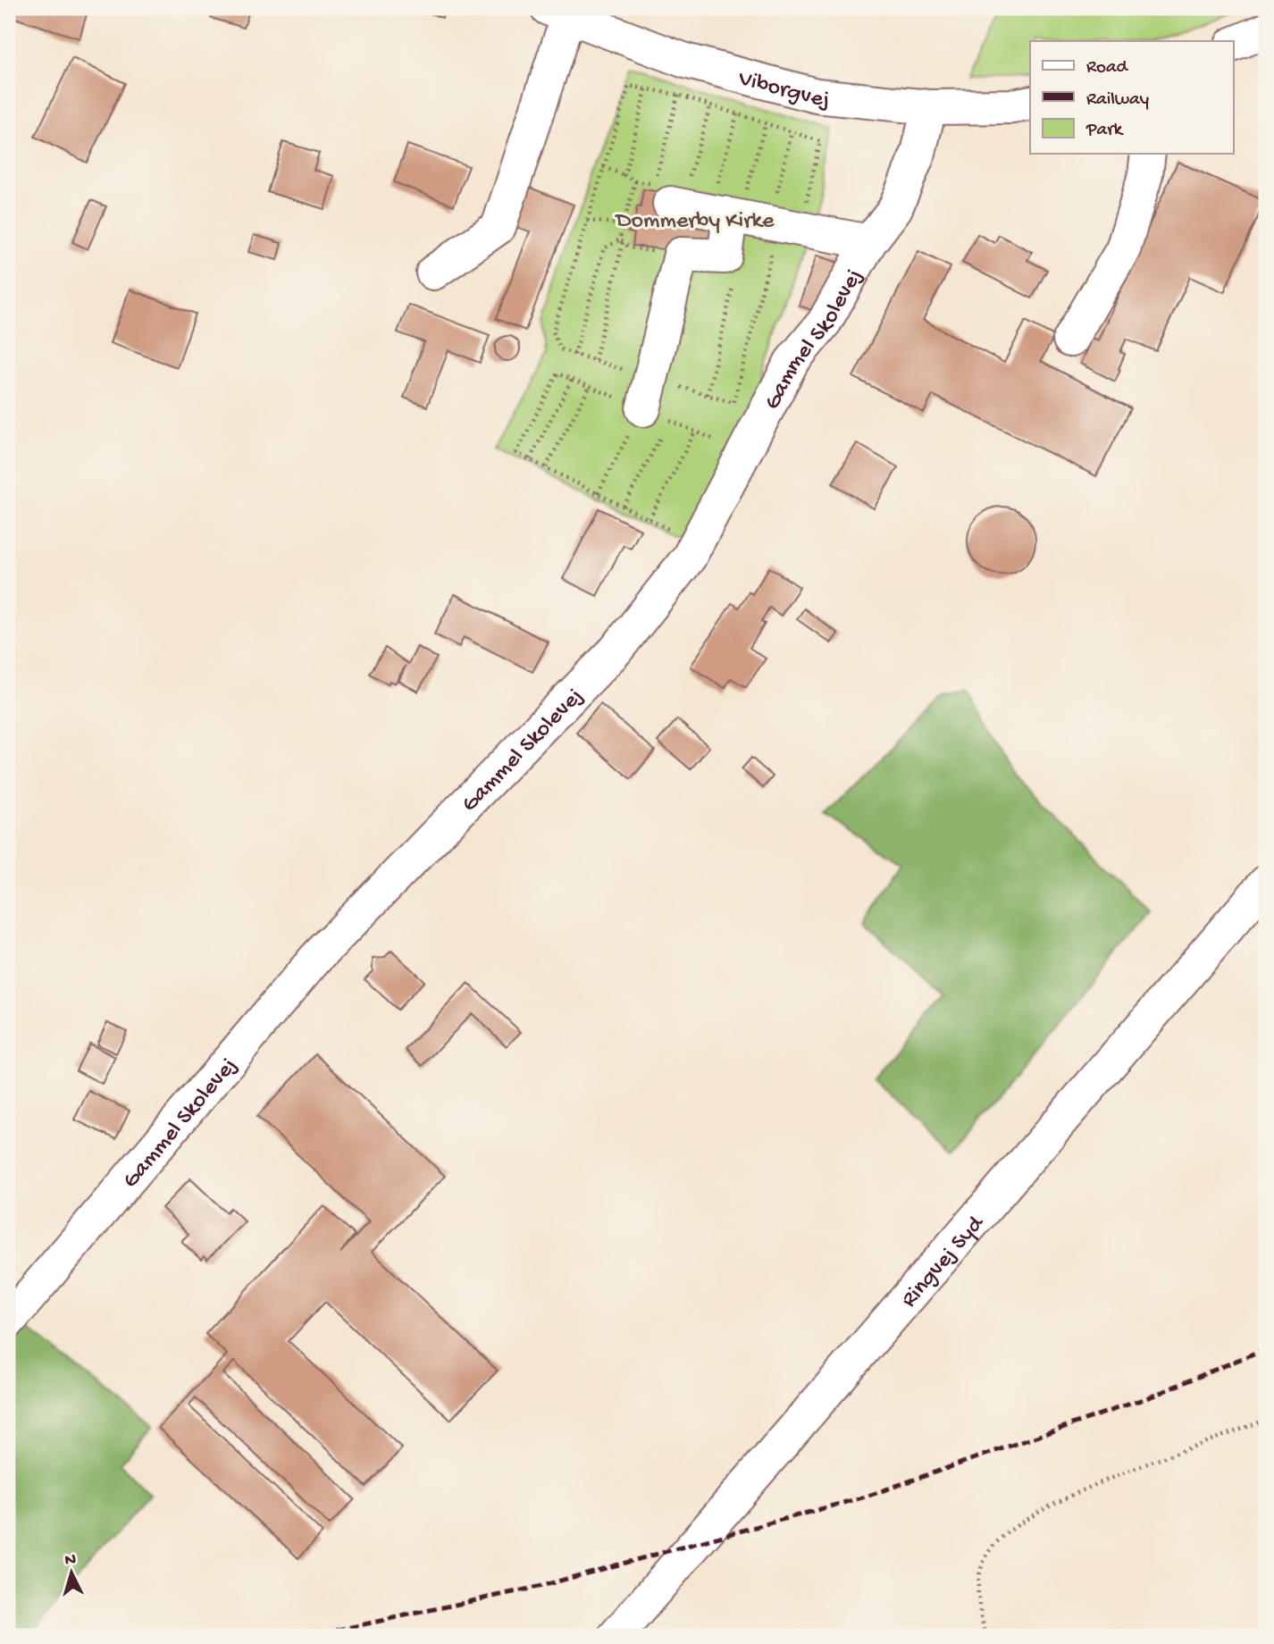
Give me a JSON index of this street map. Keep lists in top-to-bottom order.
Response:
{
  "streets": {
    "street": ["Viborgvej", "Gammel Skolevej", "Ringvej Syd"]
  },
  "crossings": [
    ["Viborgvej", "Gammel Skolevej"]
  ],
  "parks": ["Dommerby Kirke"],
  "legend": ["Road", "Railway", "Park"],
  "north": "top"
}
